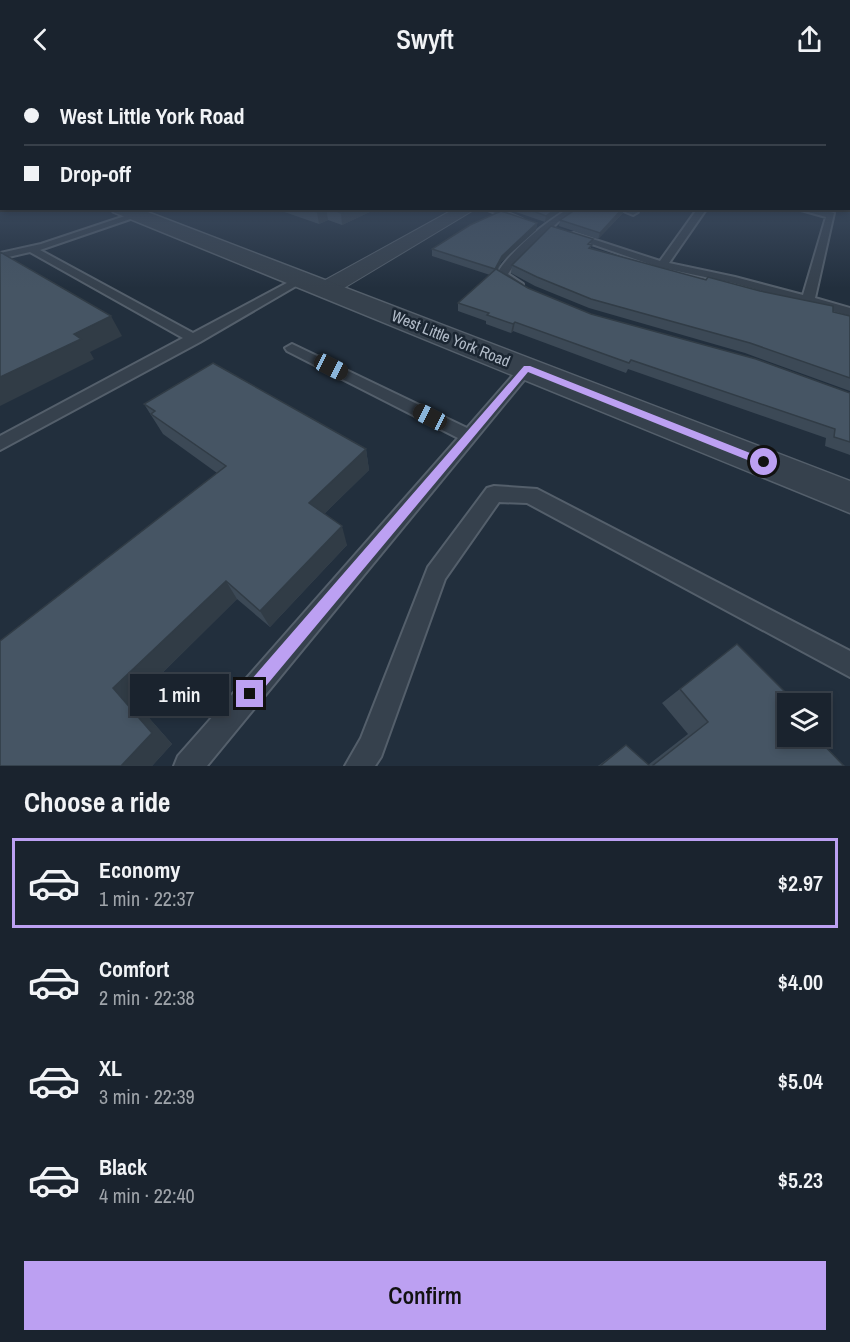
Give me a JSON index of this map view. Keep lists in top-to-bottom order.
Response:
{
  "streets": {
    "street": ["West Little York Road"]
  },
  "page": {
    "header": "Swyft",
    "banner": ["West Little York Road", "Drop-off"],
    "bubble": "1 min",
    "heading": "Choose a ride",
    "list": [
      {
        "name": "Economy",
        "note": "1 min · 22:37",
        "value": "$2.97"
      },
      {
        "name": "Comfort",
        "note": "2 min · 22:38",
        "value": "$4.00"
      },
      {
        "name": "XL",
        "note": "3 min · 22:39",
        "value": "$5.04"
      },
      {
        "name": "Black",
        "note": "4 min · 22:40",
        "value": "$5.23"
      }
    ],
    "buttons": "Confirm"
  }
}
